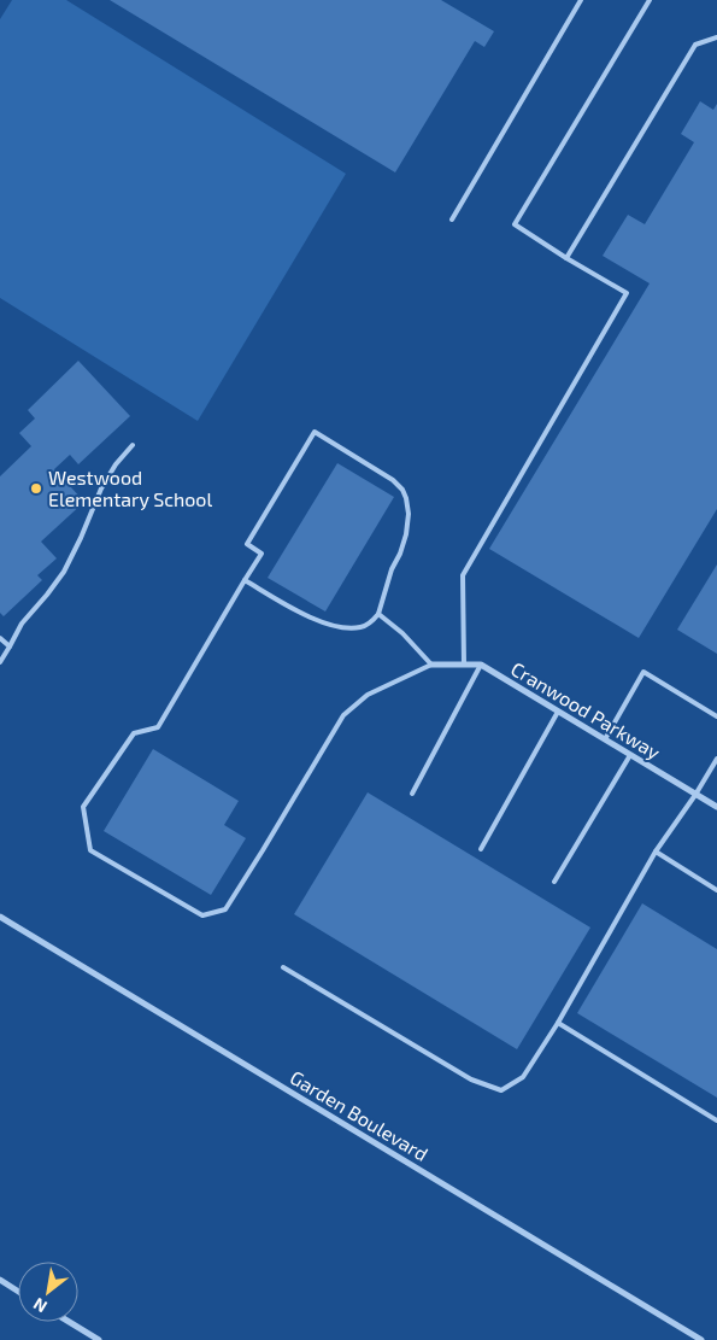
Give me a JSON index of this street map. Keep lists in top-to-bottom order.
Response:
{
  "streets": {
    "street": ["Cranwood Parkway", "Garden Boulevard"]
  },
  "places": ["Westwood Elementary School"],
  "north": "bottom left"
}
